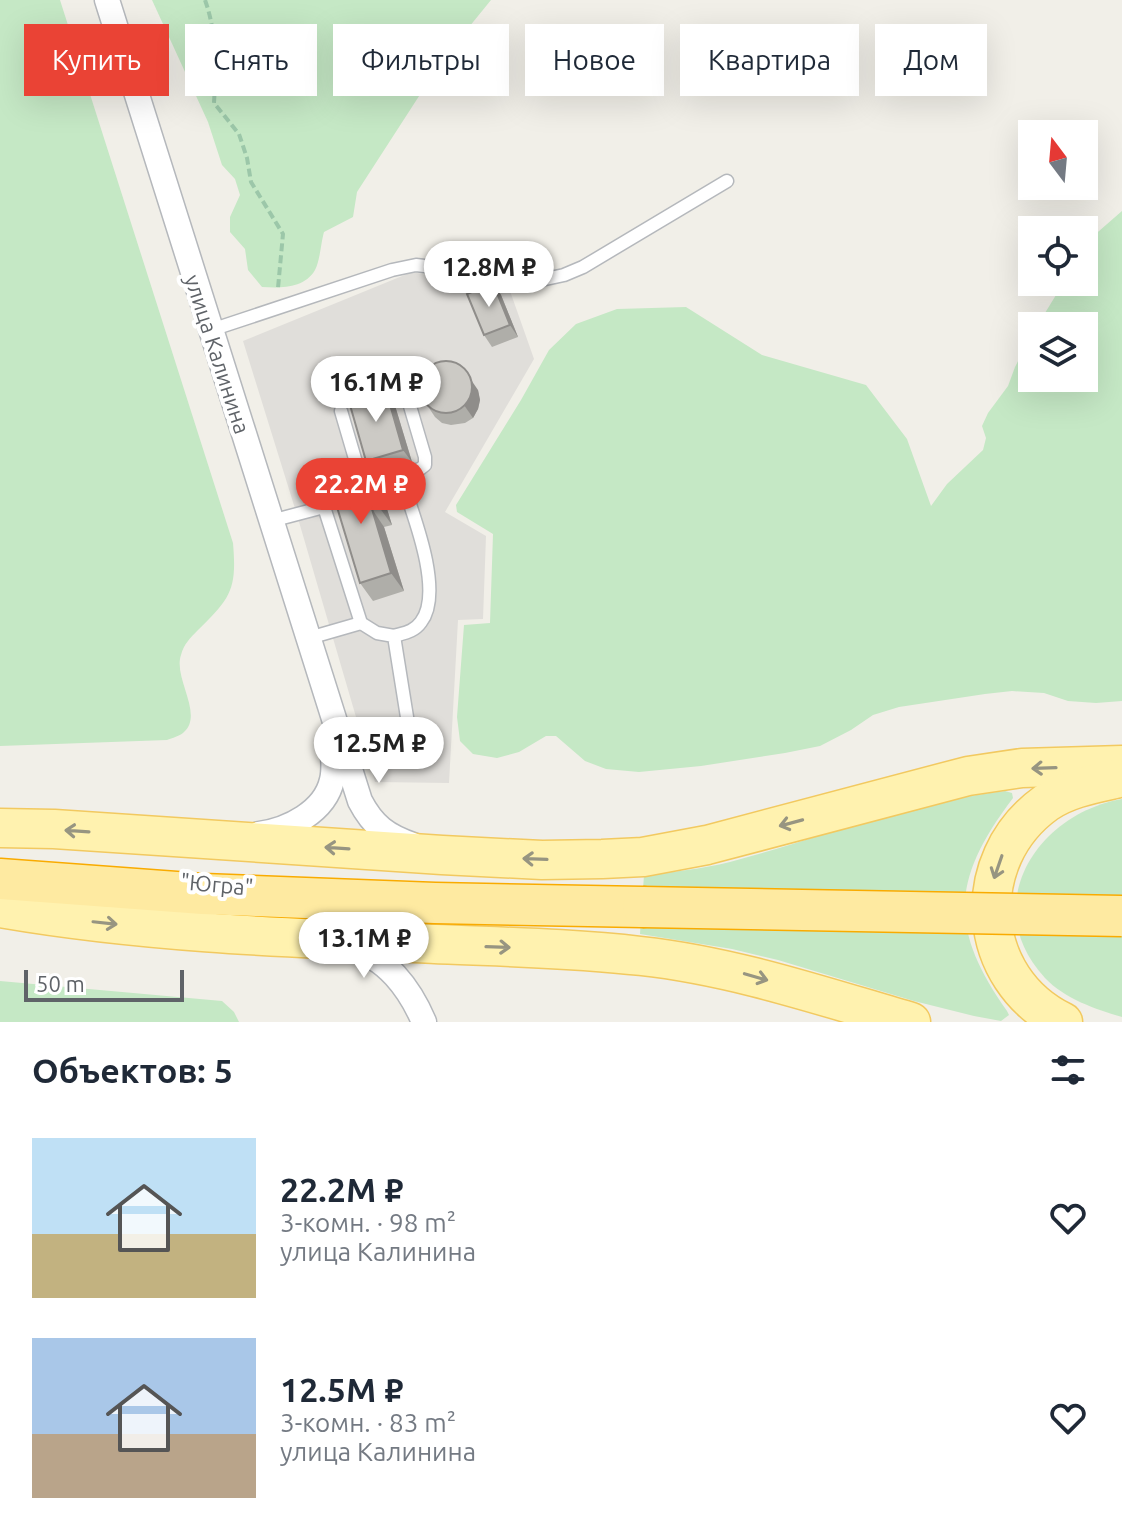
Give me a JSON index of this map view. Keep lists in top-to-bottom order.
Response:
{
  "streets": {
    "highway": ["\"Югра\""],
    "street": ["улица Калинина"]
  },
  "scale_bar": "50 m",
  "north": "top",
  "page": {
    "chip": [
      "Купить",
      "Снять",
      "Фильтры",
      "Новое",
      "Квартира",
      "Дом"
    ],
    "price": [
      "12.8M ₽",
      "16.1M ₽",
      "22.2M ₽",
      "12.5M ₽",
      "13.1M ₽"
    ],
    "scale": "50 m",
    "heading": "Объектов: 5",
    "list": [
      {
        "name": "22.2M ₽",
        "note": "3-комн. · 98 m² · улица Калинина"
      },
      {
        "name": "12.5M ₽",
        "note": "3-комн. · 83 m² · улица Калинина"
      }
    ]
  }
}
